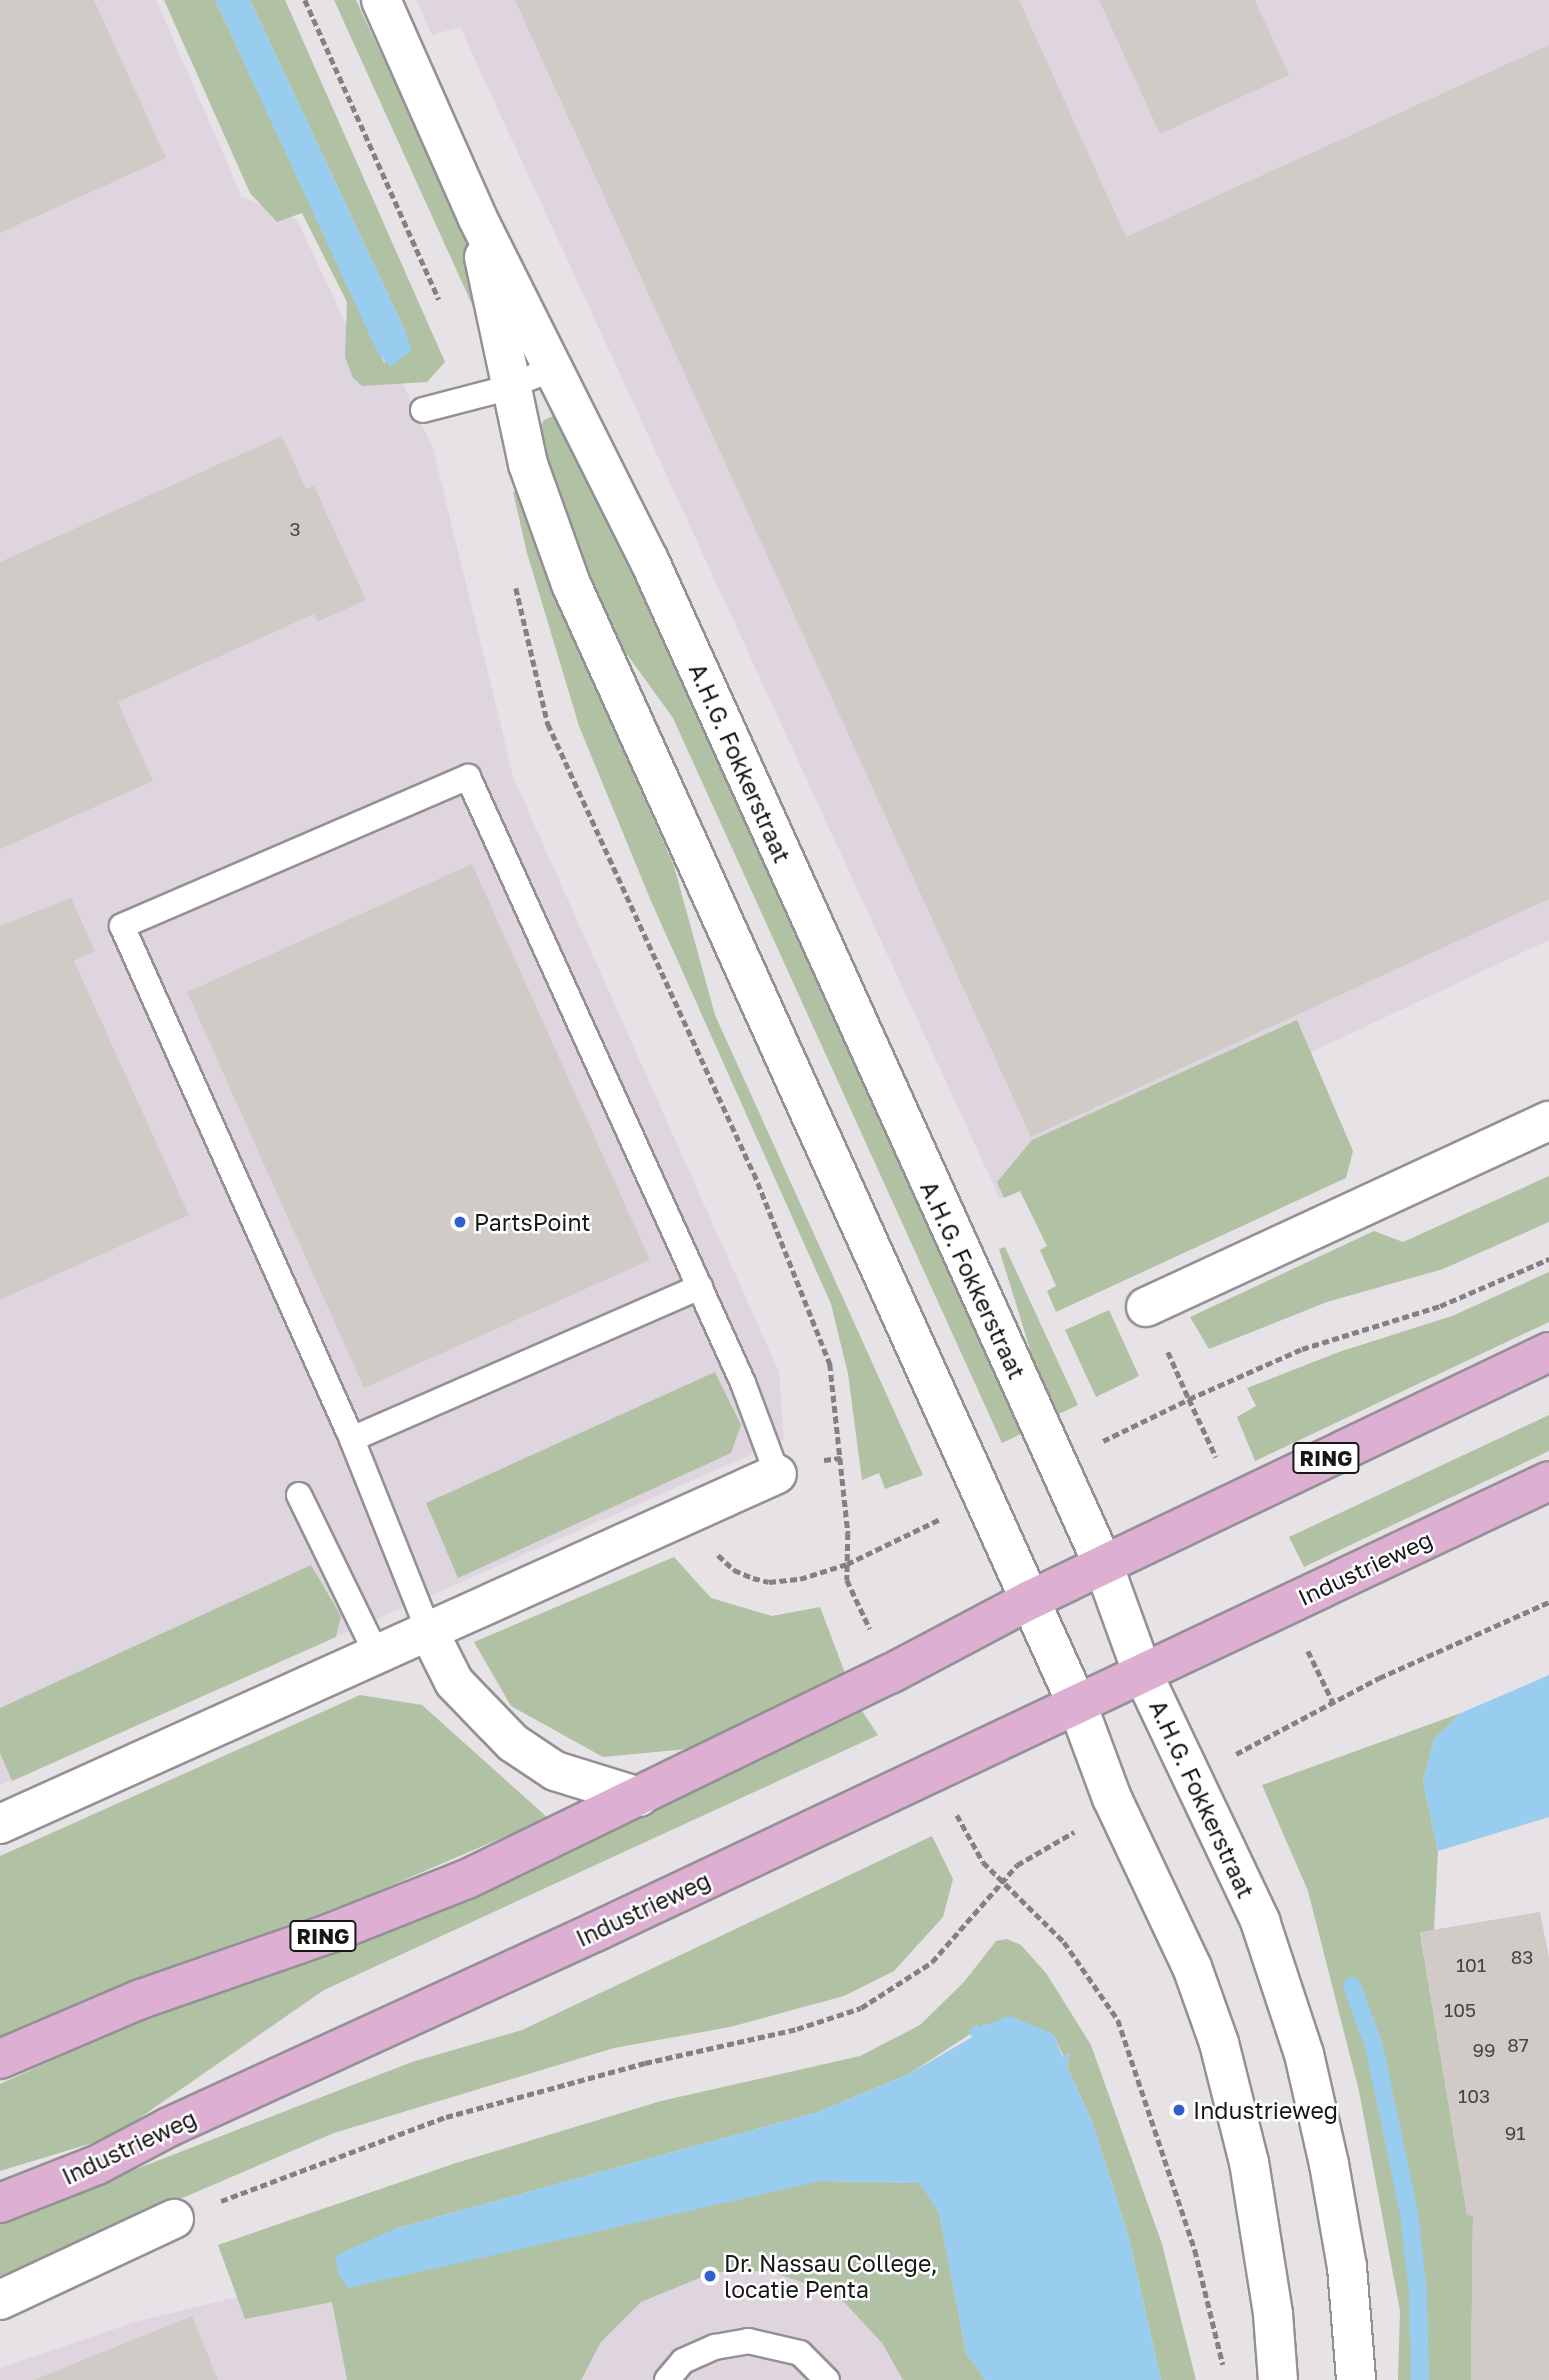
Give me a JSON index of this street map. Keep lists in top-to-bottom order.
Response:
{
  "streets": {
    "main road": ["RING", "Industrieweg"],
    "street": ["A.H.G. Fokkerstraat"]
  },
  "crossings": [
    ["A.H.G. Fokkerstraat", "RING"],
    ["A.H.G. Fokkerstraat", "Industrieweg"]
  ],
  "places": ["PartsPoint", "Industrieweg", "Dr. Nassau College, locatie Penta"],
  "house_numbers": [
    "3",
    "83",
    "101",
    "105",
    "87",
    "99",
    "103",
    "91"
  ]
}
